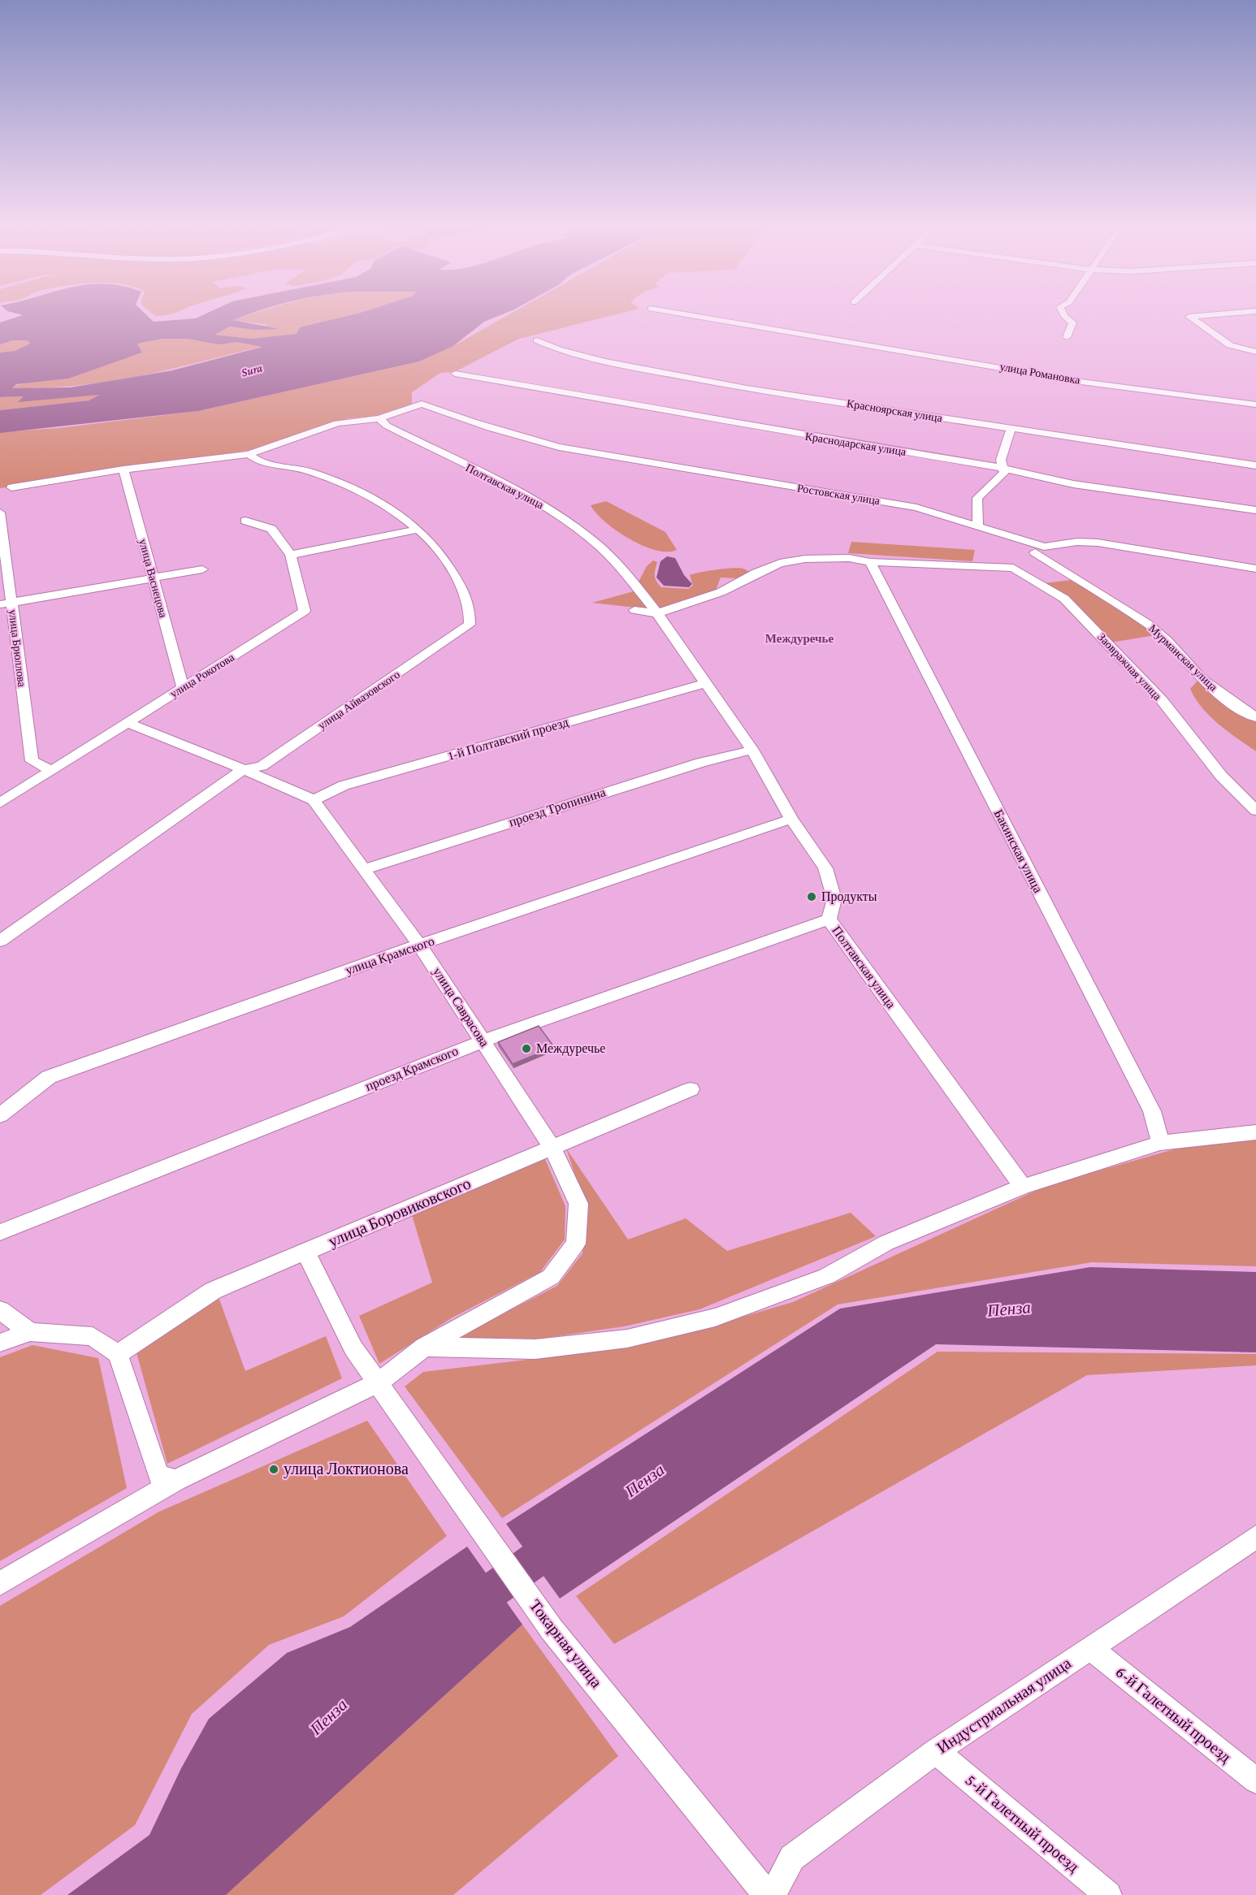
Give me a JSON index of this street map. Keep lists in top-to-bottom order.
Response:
{
  "streets": {
    "street": [
      "улица Романовка",
      "Красноярская улица",
      "Краснодарская улица",
      "Полтавская улица",
      "Ростовская улица",
      "улица Васнецова",
      "улица Брюллова",
      "Мурманская улица",
      "Заовражная улица",
      "улица Рокотова",
      "улица Айвазовского",
      "1-й Полтавский проезд",
      "проезд Тропинина",
      "Бакинская улица",
      "улица Крамского",
      "улица Саврасова",
      "проезд Крамского",
      "улица Боровиковского",
      "Токарная улица",
      "Индустриальная улица",
      "6-й Галетный проезд",
      "5-й Галетный проезд"
    ]
  },
  "crossings": [
    ["Полтавская улица", "Ростовская улица"],
    ["Полтавская улица", "1-й Полтавский проезд"],
    ["Полтавская улица", "проезд Тропинина"],
    ["Полтавская улица", "улица Крамского"],
    ["Полтавская улица", "проезд Крамского"],
    ["Ростовская улица", "Мурманская улица"],
    ["Ростовская улица", "Заовражная улица"],
    ["улица Васнецова", "улица Рокотова"],
    ["улица Брюллова", "улица Рокотова"],
    ["Мурманская улица", "Заовражная улица"],
    ["1-й Полтавский проезд", "улица Саврасова"],
    ["проезд Тропинина", "улица Саврасова"],
    ["улица Крамского", "улица Саврасова"],
    ["улица Саврасова", "проезд Крамского"],
    ["улица Саврасова", "улица Боровиковского"],
    ["улица Саврасова", "Токарная улица"],
    ["улица Боровиковского", "Токарная улица"],
    ["Индустриальная улица", "6-й Галетный проезд"],
    ["Индустриальная улица", "5-й Галетный проезд"]
  ],
  "districts": ["Междуречье"],
  "water": ["Sura", "Пенза"],
  "places": ["Продукты", "Междуречье", "улица Локтионова"]
}
